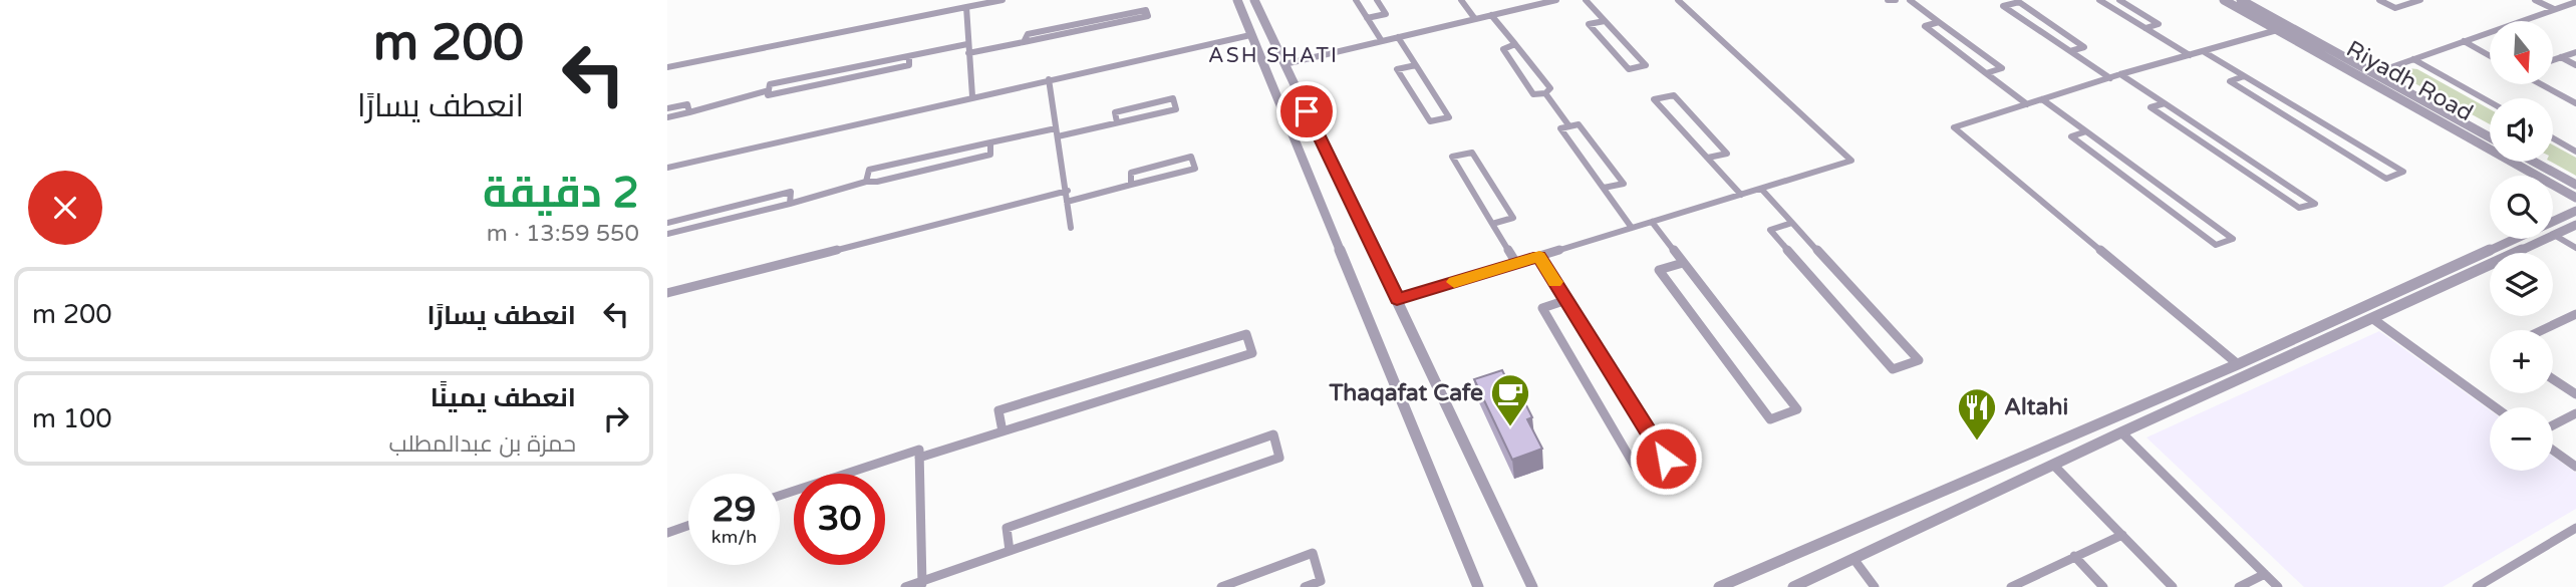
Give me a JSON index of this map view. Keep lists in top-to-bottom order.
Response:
{
  "streets": {
    "street": ["Riyadh Road"]
  },
  "districts": ["ASH SHATI"],
  "places": {
    "cafe": ["Thaqafat Cafe"],
    "restaurant": ["Altahi"]
  },
  "north": "bottom",
  "page": {
    "turn": ["200 m", "انعطف يسارًا"],
    "map_buttons": ["+", "−"],
    "heading": ["2 دقيقة", "550 m · 13:59"],
    "list": [
      {
        "name": "انعطف يسارًا",
        "value": "200 m"
      },
      {
        "name": "انعطف يمينًا",
        "note": "حمزة بن عبدالمطلب",
        "value": "100 m"
      }
    ],
    "speed": "29 km/h",
    "limit": "30"
  }
}
